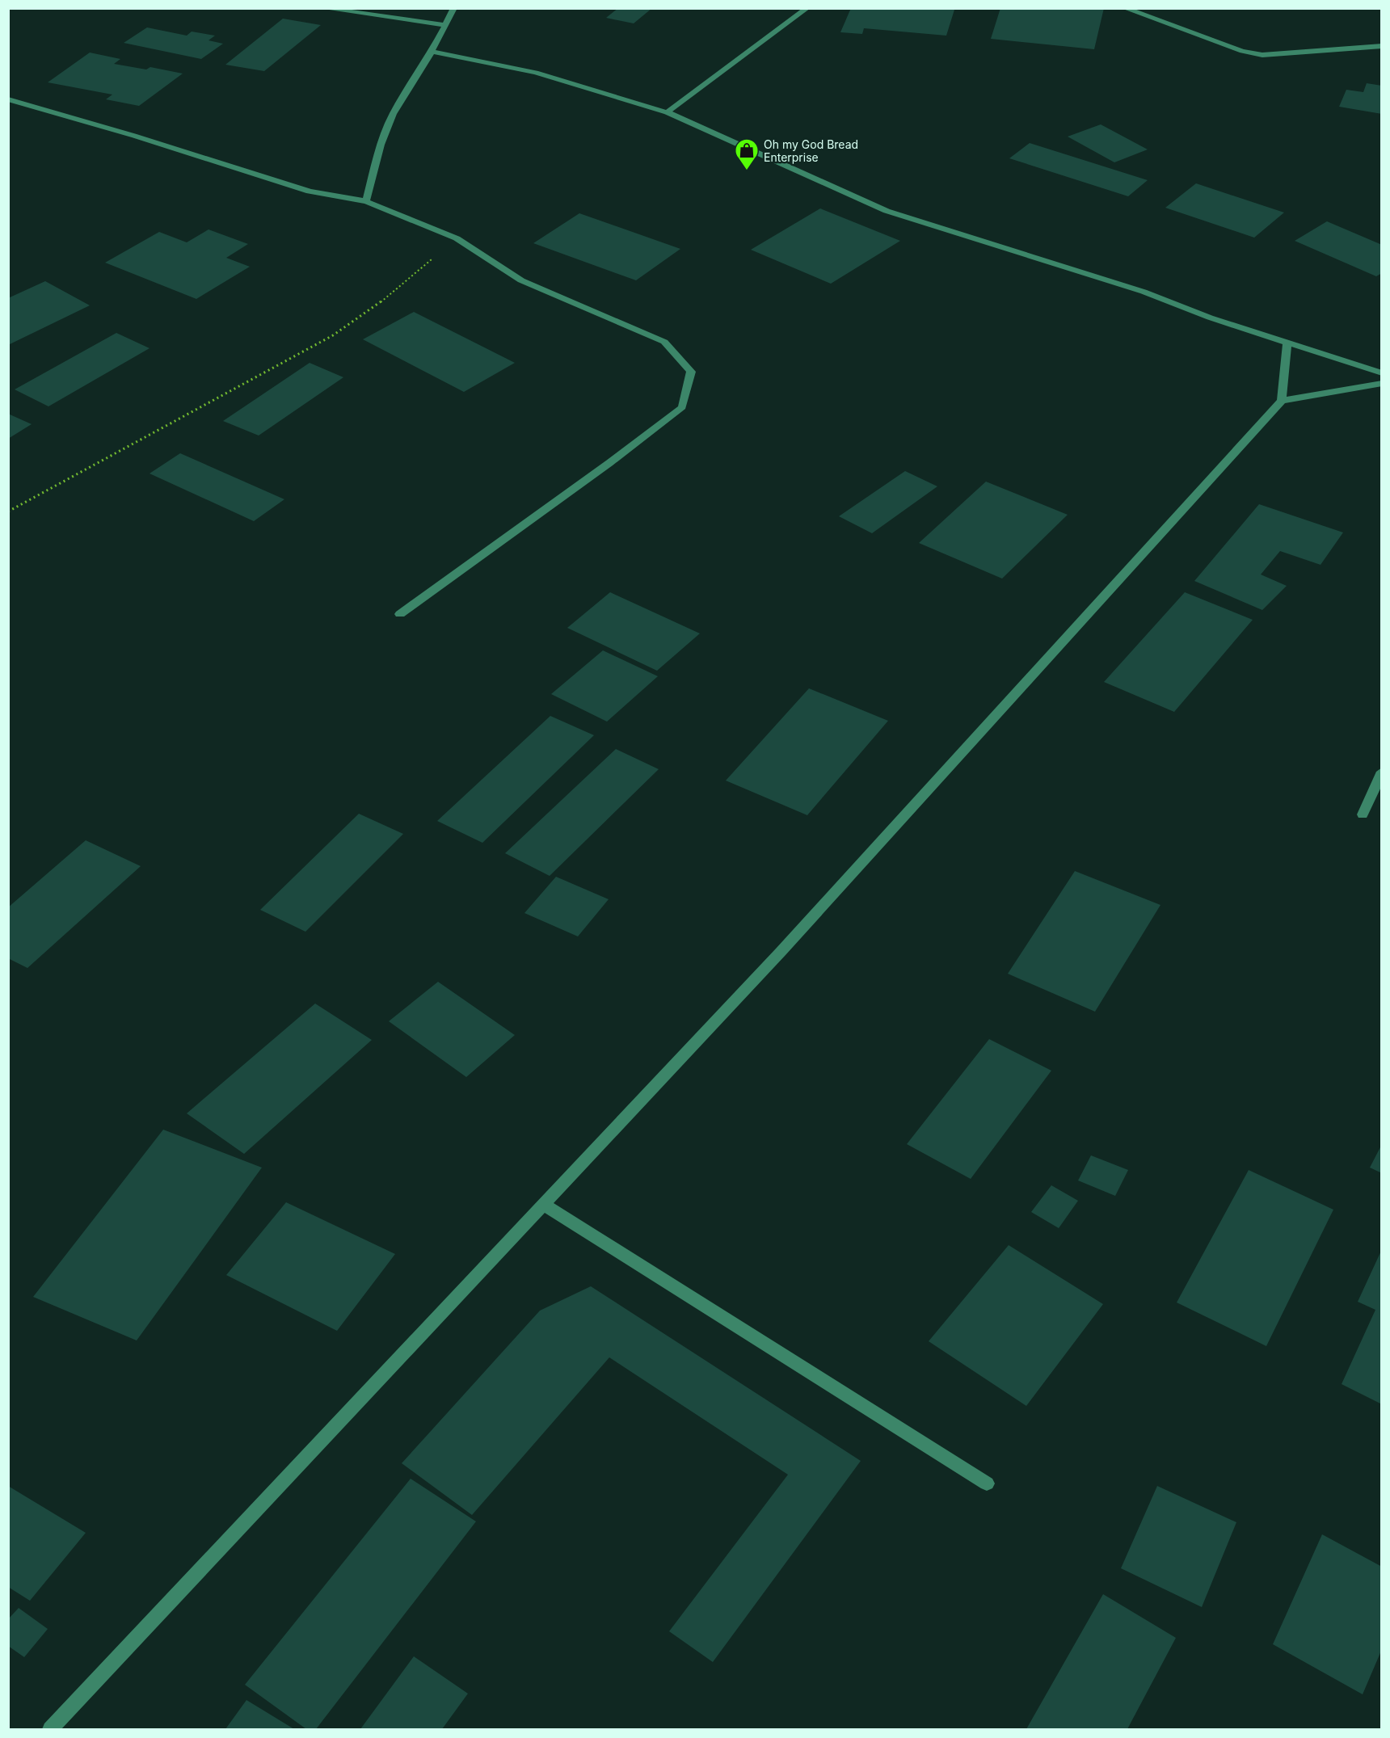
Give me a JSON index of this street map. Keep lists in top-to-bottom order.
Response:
{
  "places": {
    "shop": ["Oh my God Bread Enterprise"]
  }
}
